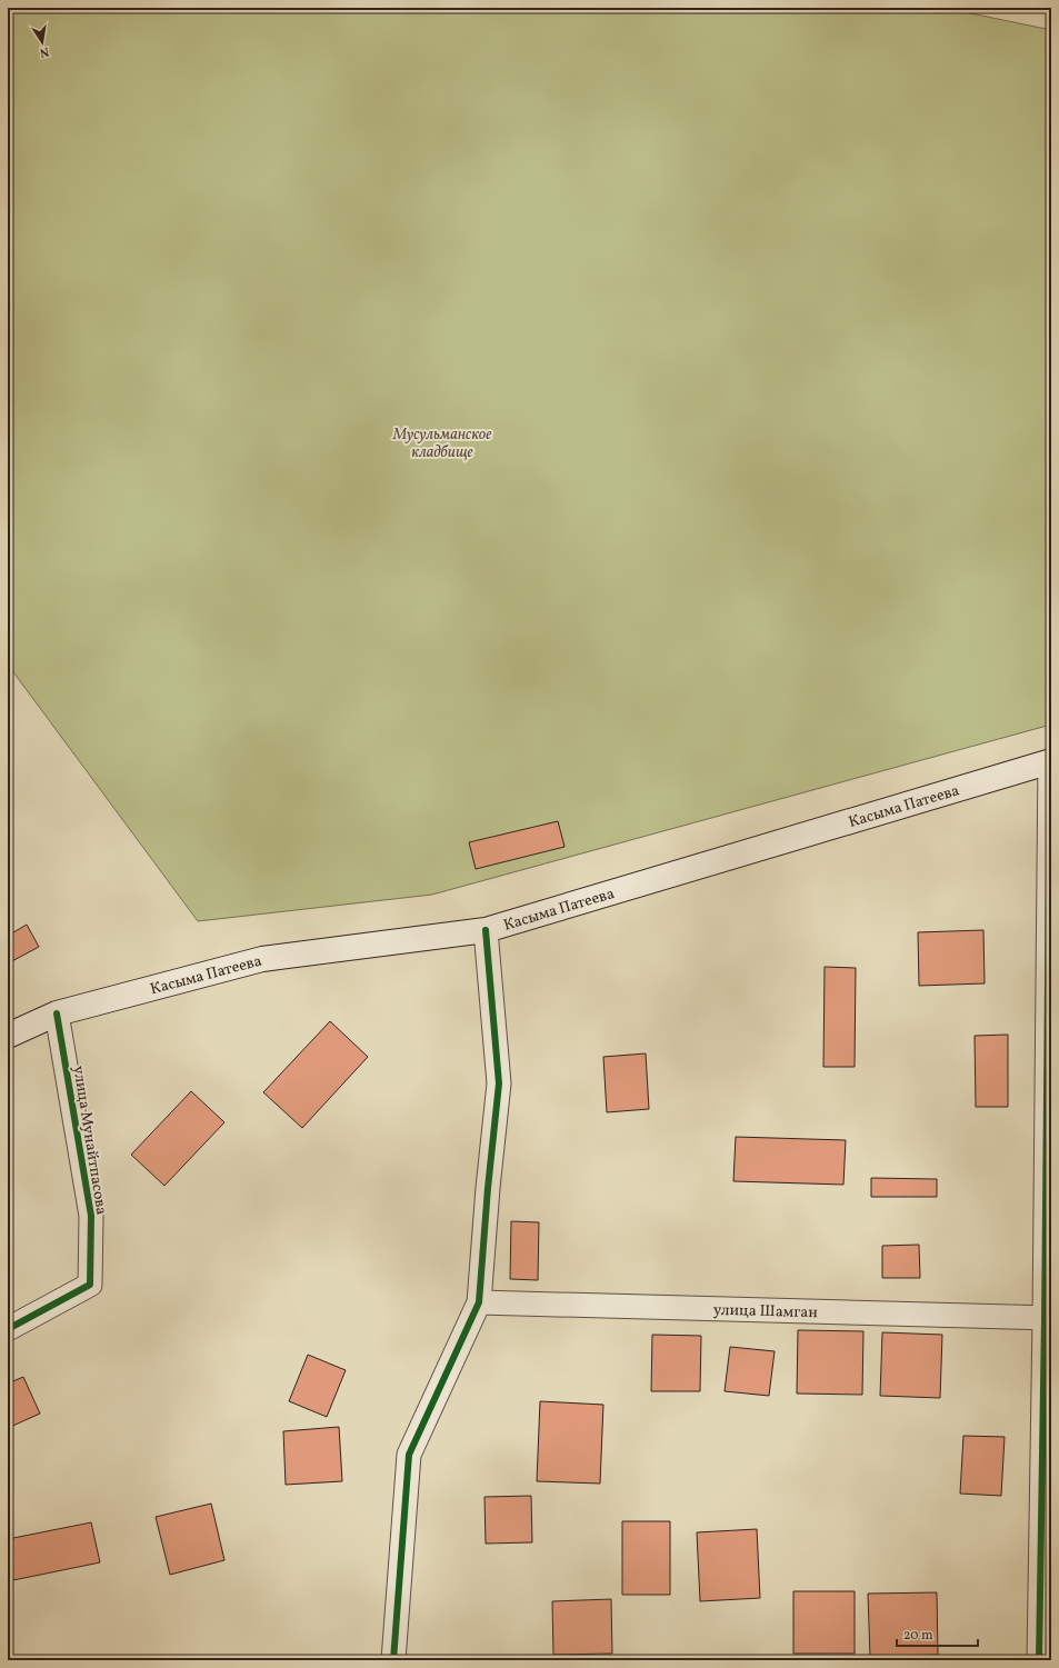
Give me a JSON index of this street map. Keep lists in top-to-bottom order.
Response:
{
  "streets": {
    "main road": ["Касыма Патеева"],
    "street": ["улица Мунайтпасова", "улица Шамган"]
  },
  "crossings": [
    ["Касыма Патеева", "улица Мунайтпасова"]
  ],
  "parks": ["Мусульманское кладбище"],
  "scale_bar": "20 m",
  "north": "bottom"
}
